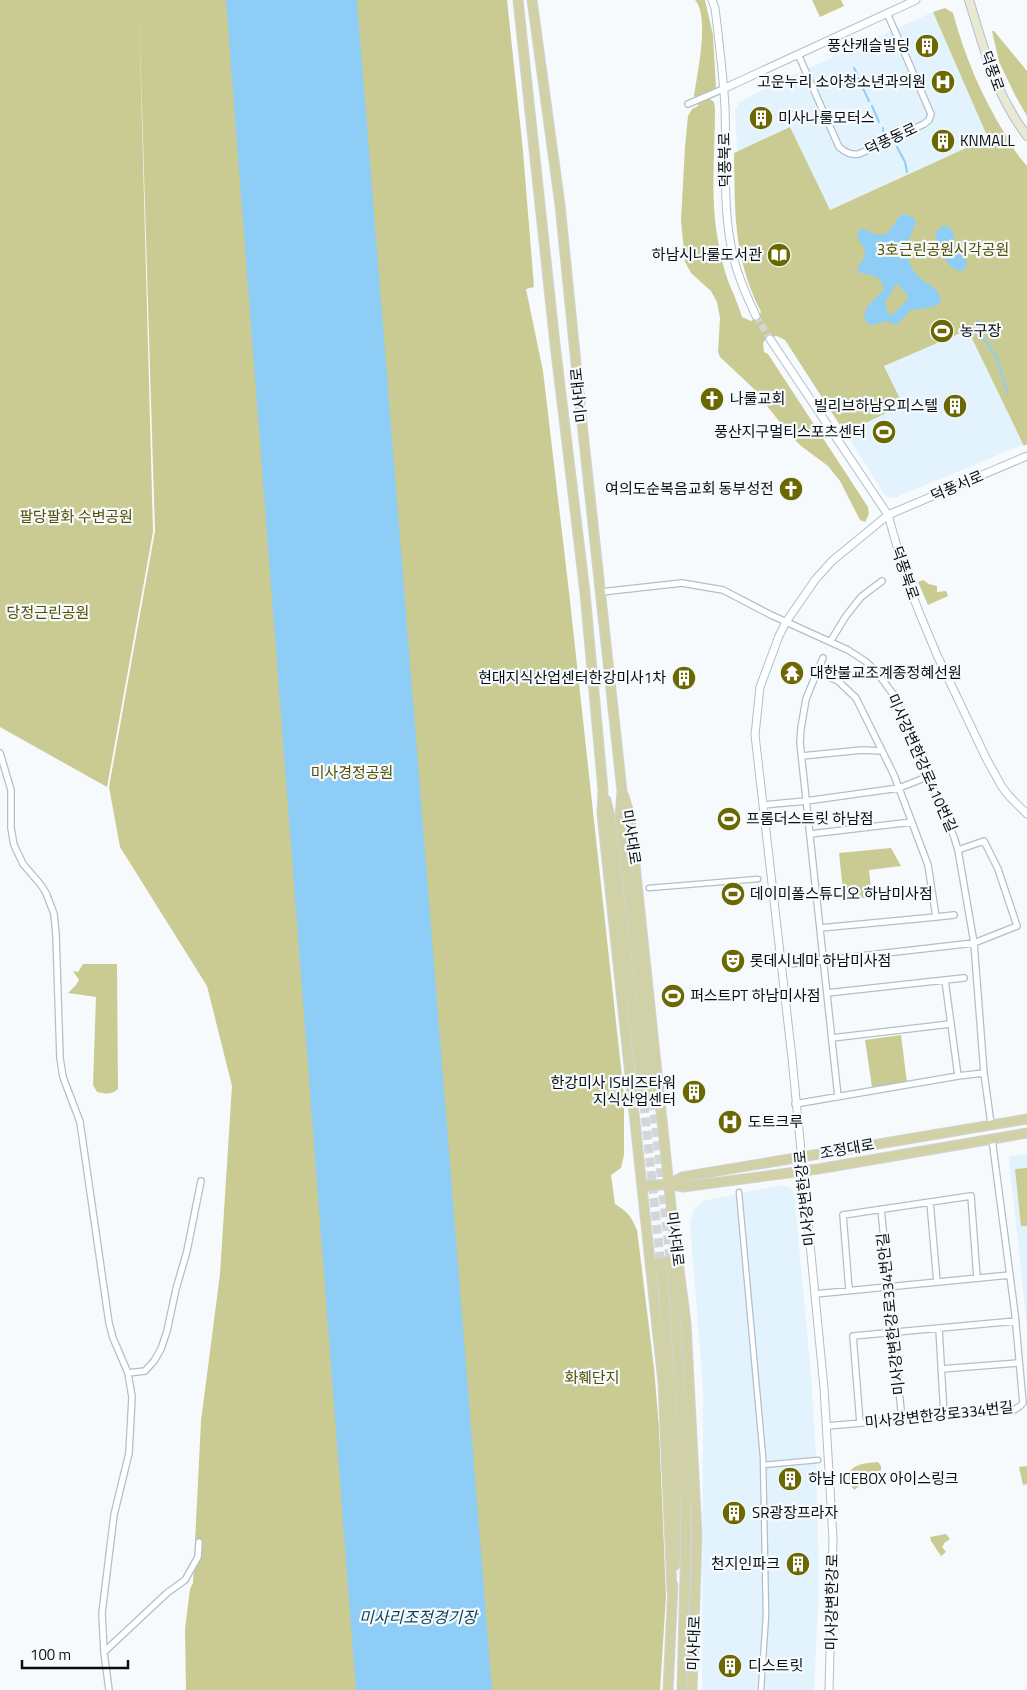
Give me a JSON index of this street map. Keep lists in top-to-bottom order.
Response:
{
  "streets": {
    "main road": ["덕풍로", "미사대로", "조정대로"],
    "street": [
      "덕풍동로",
      "덕풍북로",
      "덕풍서로",
      "미사강변한강로410번길",
      "미사강변한강로",
      "미사강변한강로334번안길",
      "미사강변한강로334번길"
    ]
  },
  "crossings": [
    ["덕풍북로", "덕풍서로"],
    ["덕풍북로", "미사강변한강로"],
    ["미사대로", "미사강변한강로410번길"],
    ["미사대로", "조정대로"],
    ["덕풍서로", "미사강변한강로"],
    ["미사강변한강로410번길", "조정대로"],
    ["미사강변한강로410번길", "미사강변한강로"],
    ["조정대로", "미사강변한강로"],
    ["조정대로", "미사강변한강로334번길"],
    ["미사강변한강로", "미사강변한강로334번길"],
    ["미사강변한강로334번안길", "미사강변한강로334번길"]
  ],
  "water": ["미사리조정경기장"],
  "parks": [
    "3호근린공원시각공원",
    "팔당팔화 수변공원",
    "당정근린공원",
    "미사경정공원",
    "화훼단지"
  ],
  "places": {
    "building": [
      "풍산캐슬빌딩",
      "미사나룰모터스",
      "KNMALL",
      "빌리브하남오피스텔",
      "현대지식산업센터한강미사1차",
      "한강미사 IS비즈타워 지식산업센터",
      "하남 ICEBOX 아이스링크",
      "SR광장프라자",
      "천지인파크",
      "디스트릿"
    ],
    "hospital": ["고운누리 소아청소년과의원", "도트크루"],
    "library": ["하남시나룰도서관"],
    "sports": [
      "농구장",
      "풍산지구멀티스포츠센터",
      "프롬더스트릿 하남점",
      "데이미폴스튜디오 하남미사점",
      "퍼스트PT 하남미사점"
    ],
    "church": ["나룰교회", "여의도순복음교회 동부성전"],
    "temple": ["대한불교조계종정혜선원"],
    "theatre": ["롯데시네마 하남미사점"]
  },
  "scale_bar": "100 m"
}
